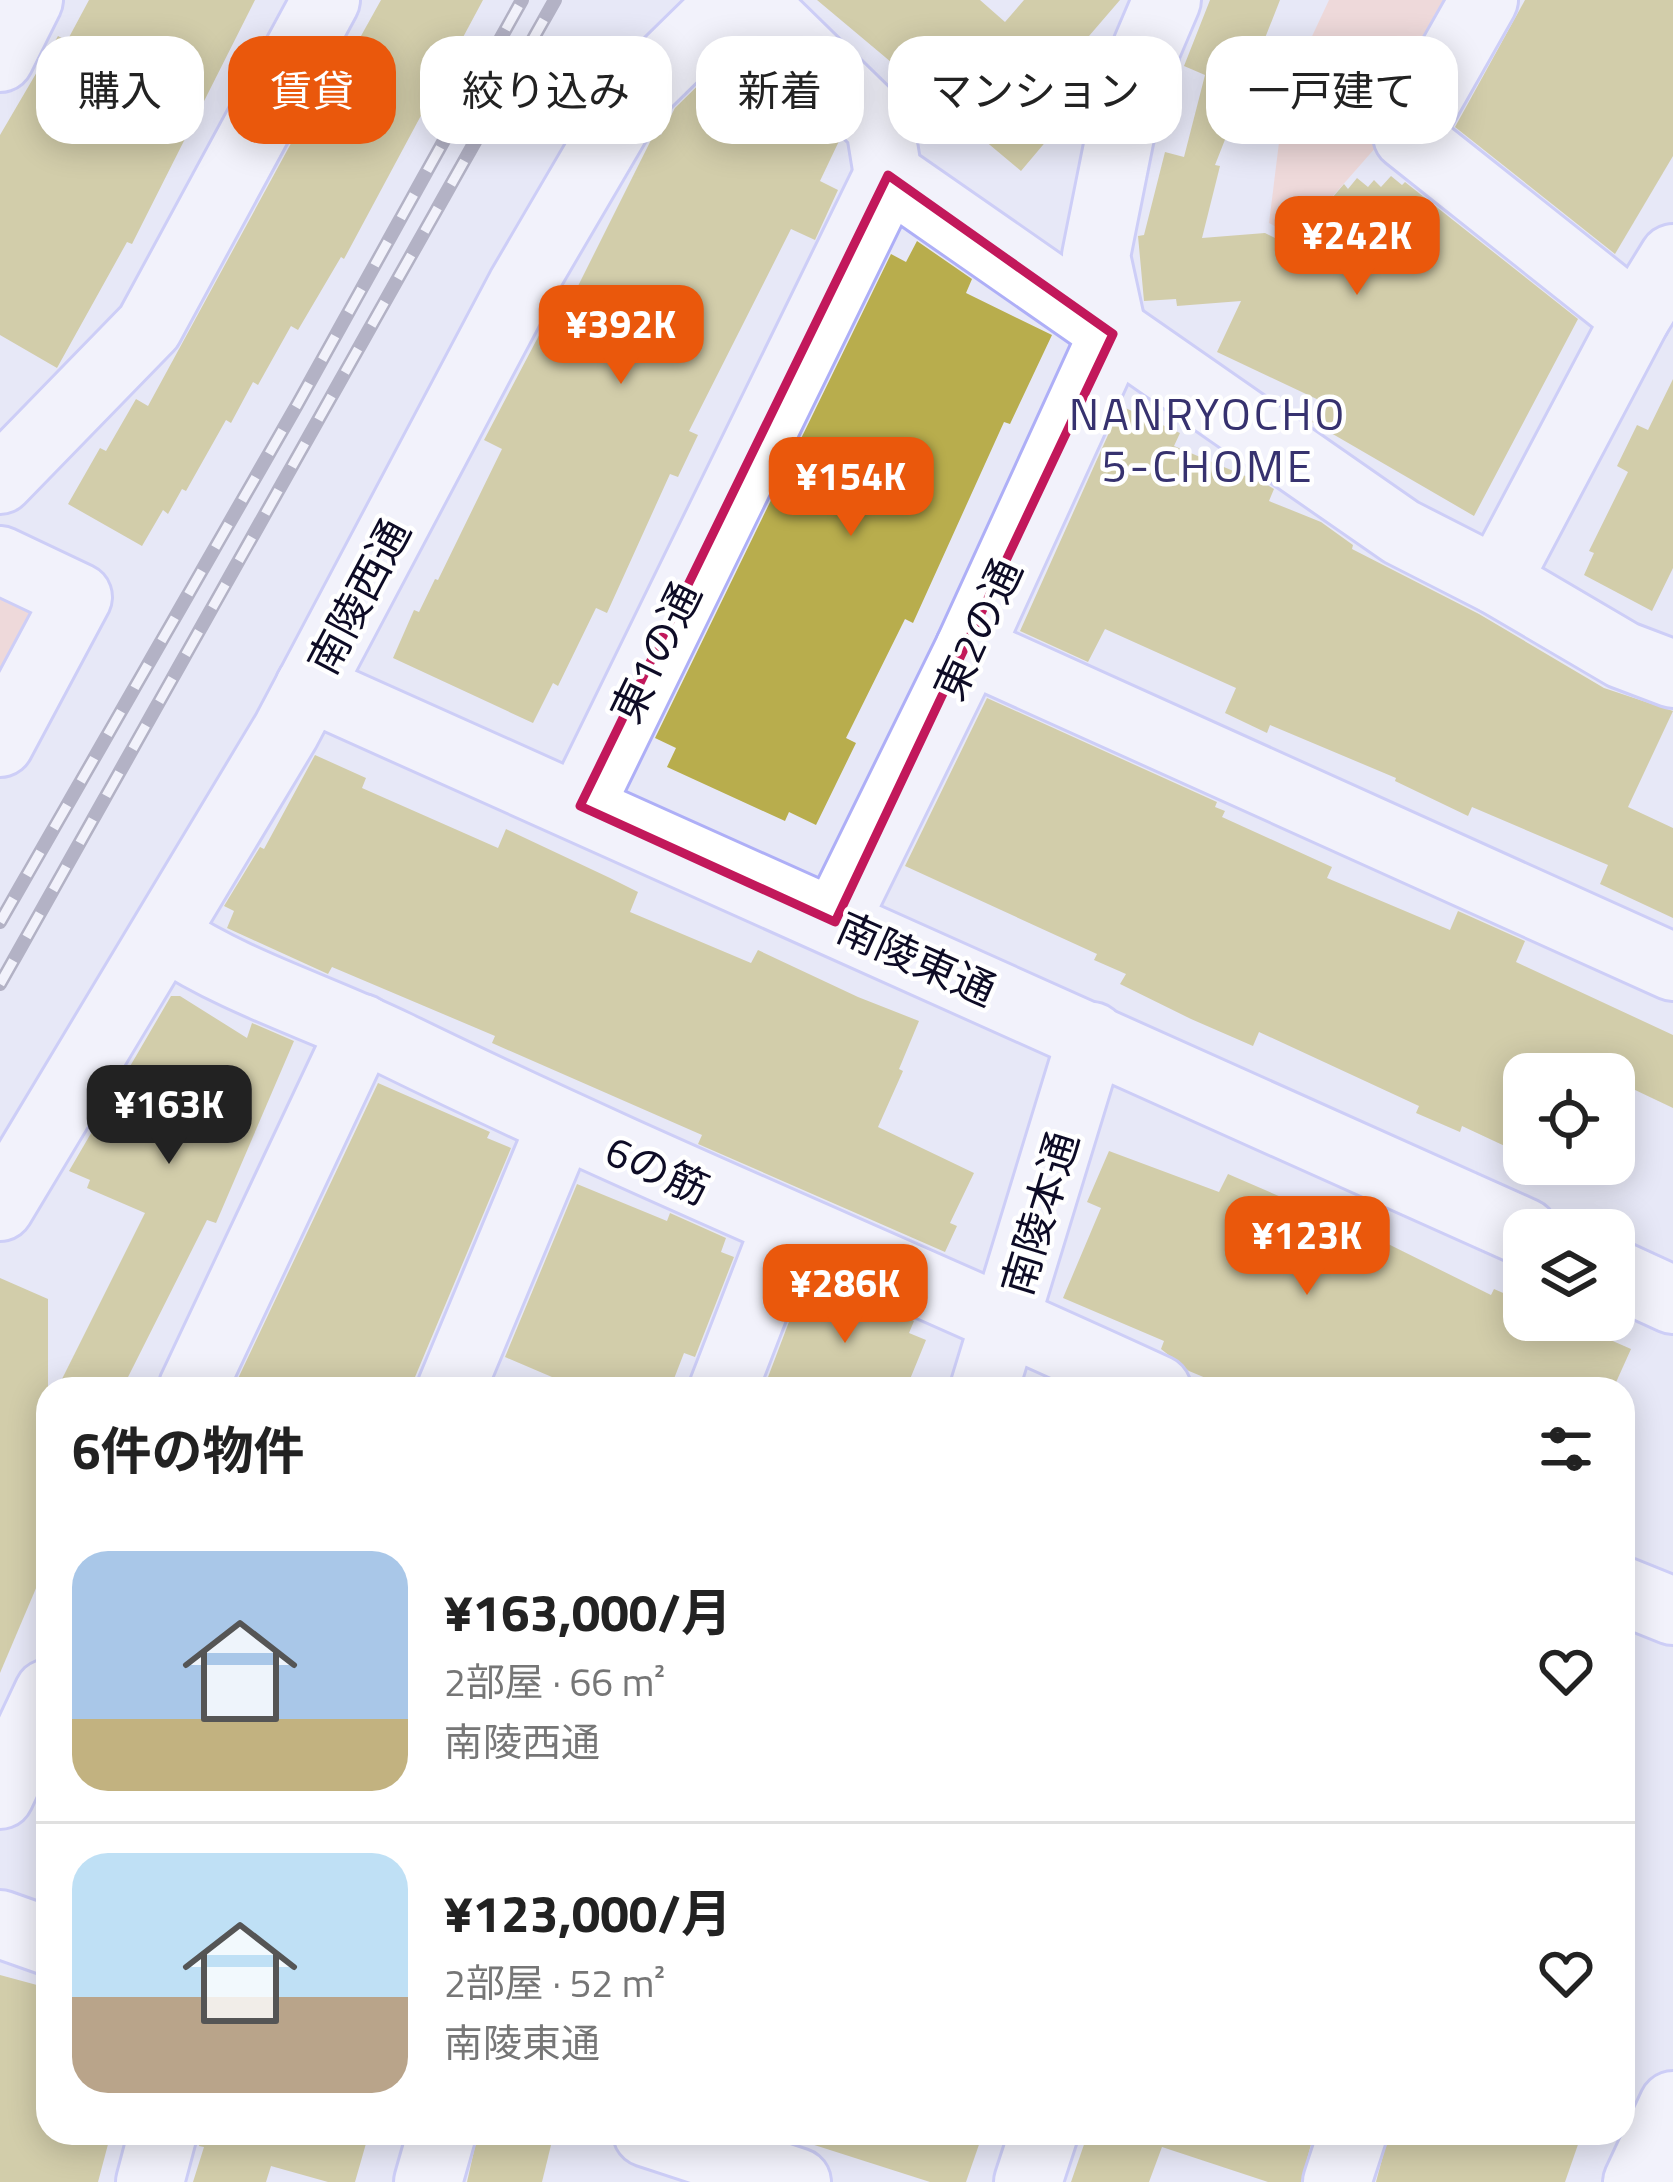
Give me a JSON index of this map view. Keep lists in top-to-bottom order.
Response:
{
  "streets": {
    "street": [
      "南陵西通",
      "東2の通",
      "東1の通",
      "南陵東通",
      "6の筋",
      "南陵本通"
    ]
  },
  "crossings": [
    ["南陵西通", "南陵東通"],
    ["南陵西通", "6の筋"],
    ["東2の通", "南陵東通"],
    ["東1の通", "南陵東通"],
    ["南陵東通", "南陵本通"],
    ["6の筋", "南陵本通"]
  ],
  "districts": ["NANRYOCHO 5-CHOME"],
  "page": {
    "chip": [
      "購入",
      "賃貸",
      "絞り込み",
      "新着",
      "マンション",
      "一戸建て"
    ],
    "price": [
      "¥242K",
      "¥392K",
      "¥154K",
      "¥163K",
      "¥123K",
      "¥286K"
    ],
    "heading": "6件の物件",
    "list": [
      {
        "name": "¥163,000/月",
        "note": "2部屋 · 66 m² · 南陵西通"
      },
      {
        "name": "¥123,000/月",
        "note": "2部屋 · 52 m² · 南陵東通"
      }
    ]
  }
}
